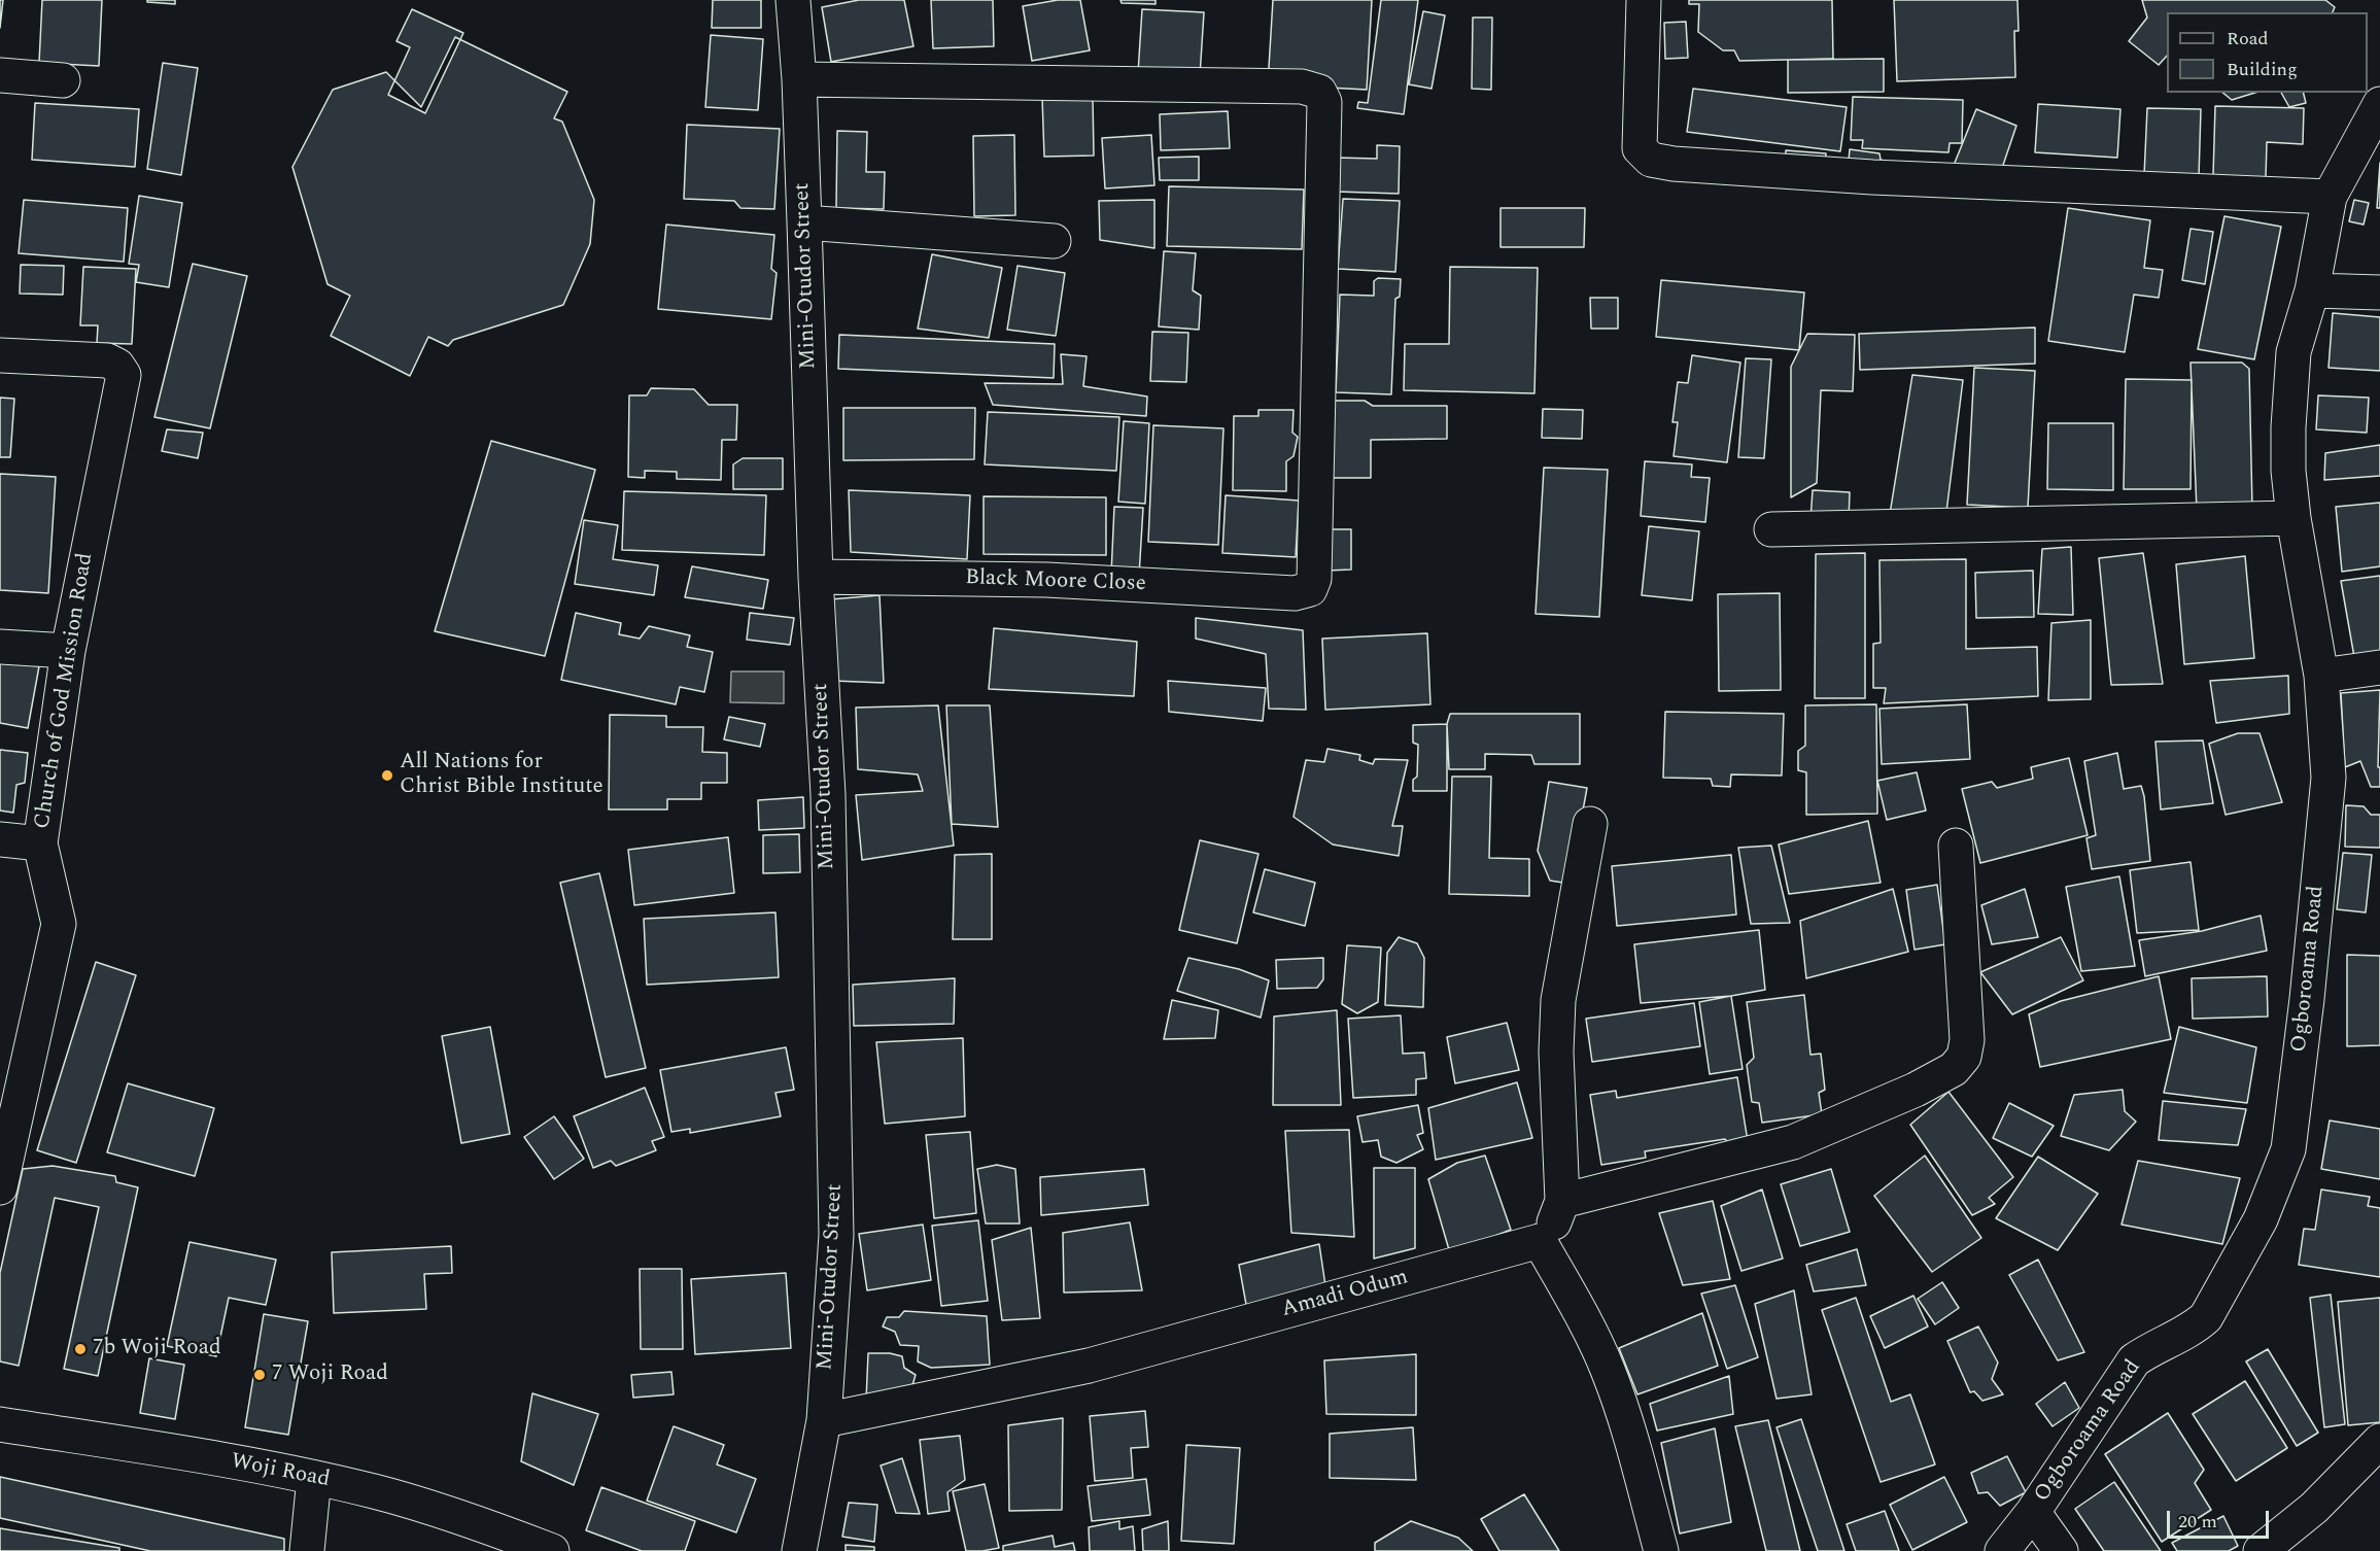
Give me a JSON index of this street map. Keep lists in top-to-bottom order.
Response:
{
  "streets": {
    "street": [
      "Mini-Otudor Street",
      "Black Moore Close",
      "Church of God Mission Road",
      "Ogboroama Road",
      "Amadi Odum",
      "Woji Road"
    ]
  },
  "crossings": [
    ["Mini-Otudor Street", "Black Moore Close"],
    ["Mini-Otudor Street", "Amadi Odum"]
  ],
  "places": ["All Nations for Christ Bible Institute", "7b Woji Road", "7 Woji Road"],
  "legend": ["Road", "Building"],
  "scale_bar": "20 m"
}
